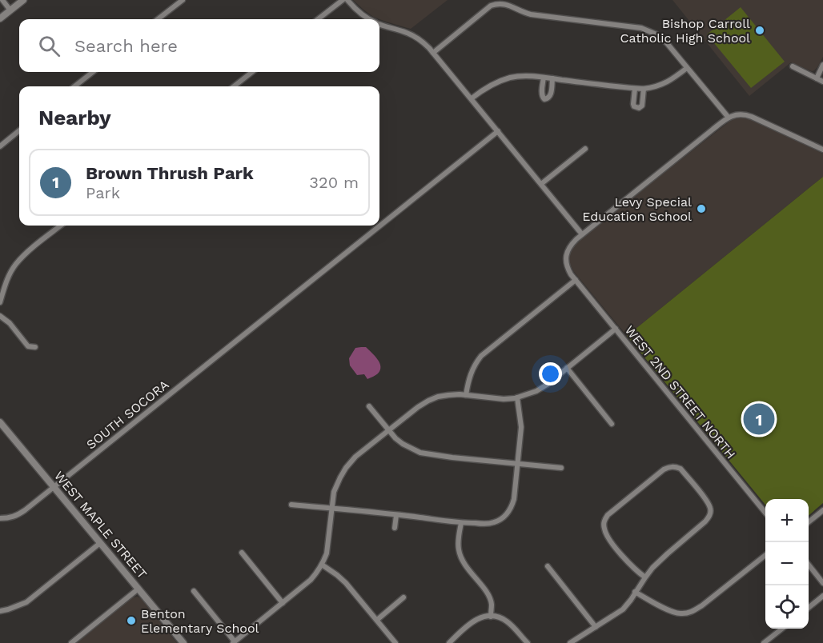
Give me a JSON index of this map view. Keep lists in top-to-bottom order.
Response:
{
  "streets": {
    "main road": ["WEST MAPLE STREET"],
    "street": ["WEST 2ND STREET NORTH", "SOUTH SOCORA"]
  },
  "crossings": [
    ["SOUTH SOCORA", "WEST MAPLE STREET"]
  ],
  "places": ["Bishop Carroll Catholic High School", "Levy Special Education School", "Benton Elementary School"],
  "page": {
    "search": "Search here",
    "heading": "Nearby",
    "list": [
      {
        "mark": "1",
        "name": "Brown Thrush Park",
        "note": "Park",
        "value": "320 m"
      }
    ],
    "pins": "1",
    "map_buttons": ["+", "−"]
  }
}
